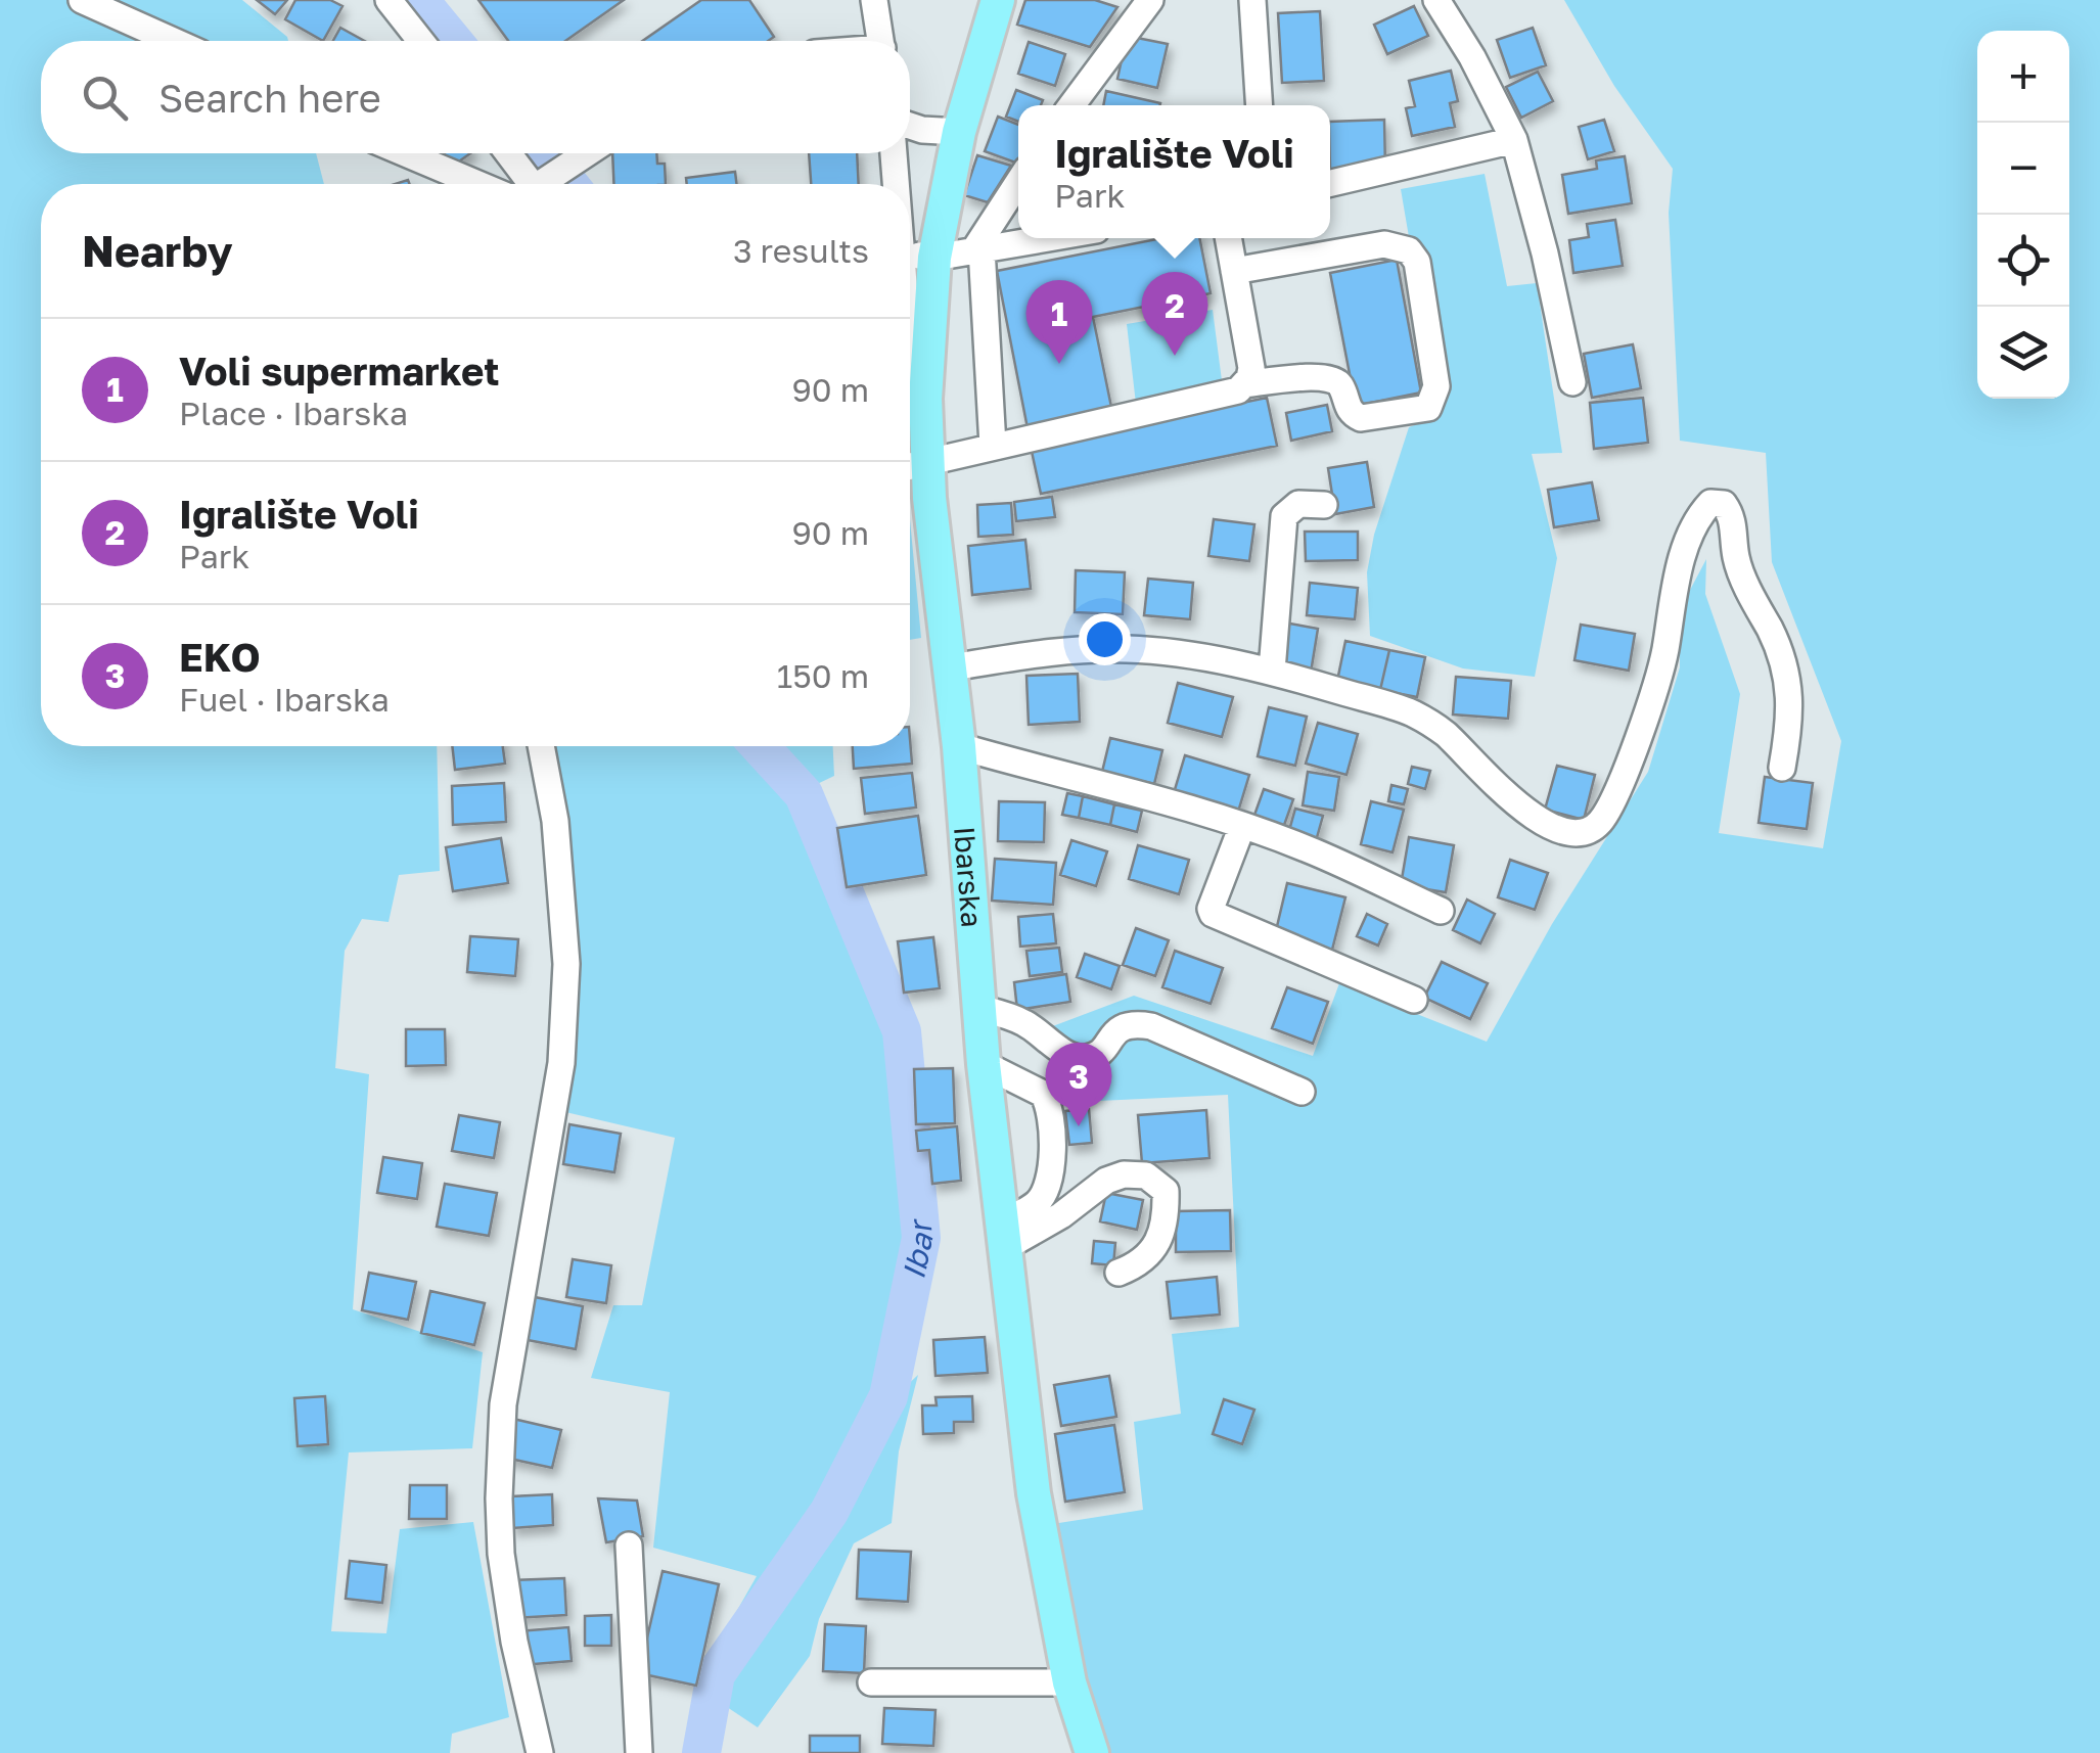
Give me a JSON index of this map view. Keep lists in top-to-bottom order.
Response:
{
  "streets": {
    "main road": ["Ibarska"]
  },
  "water": ["Ibar"],
  "page": {
    "map_buttons": ["+", "−"],
    "search": "Search here",
    "popup": ["Igralište Voli", "Park"],
    "heading": ["Nearby", "3 results"],
    "pins": ["2", "1", "3"],
    "list": [
      {
        "mark": "1",
        "name": "Voli supermarket",
        "note": "Place · Ibarska",
        "value": "90 m"
      },
      {
        "mark": "2",
        "name": "Igralište Voli",
        "note": "Park",
        "value": "90 m"
      },
      {
        "mark": "3",
        "name": "EKO",
        "note": "Fuel · Ibarska",
        "value": "150 m"
      }
    ]
  }
}
